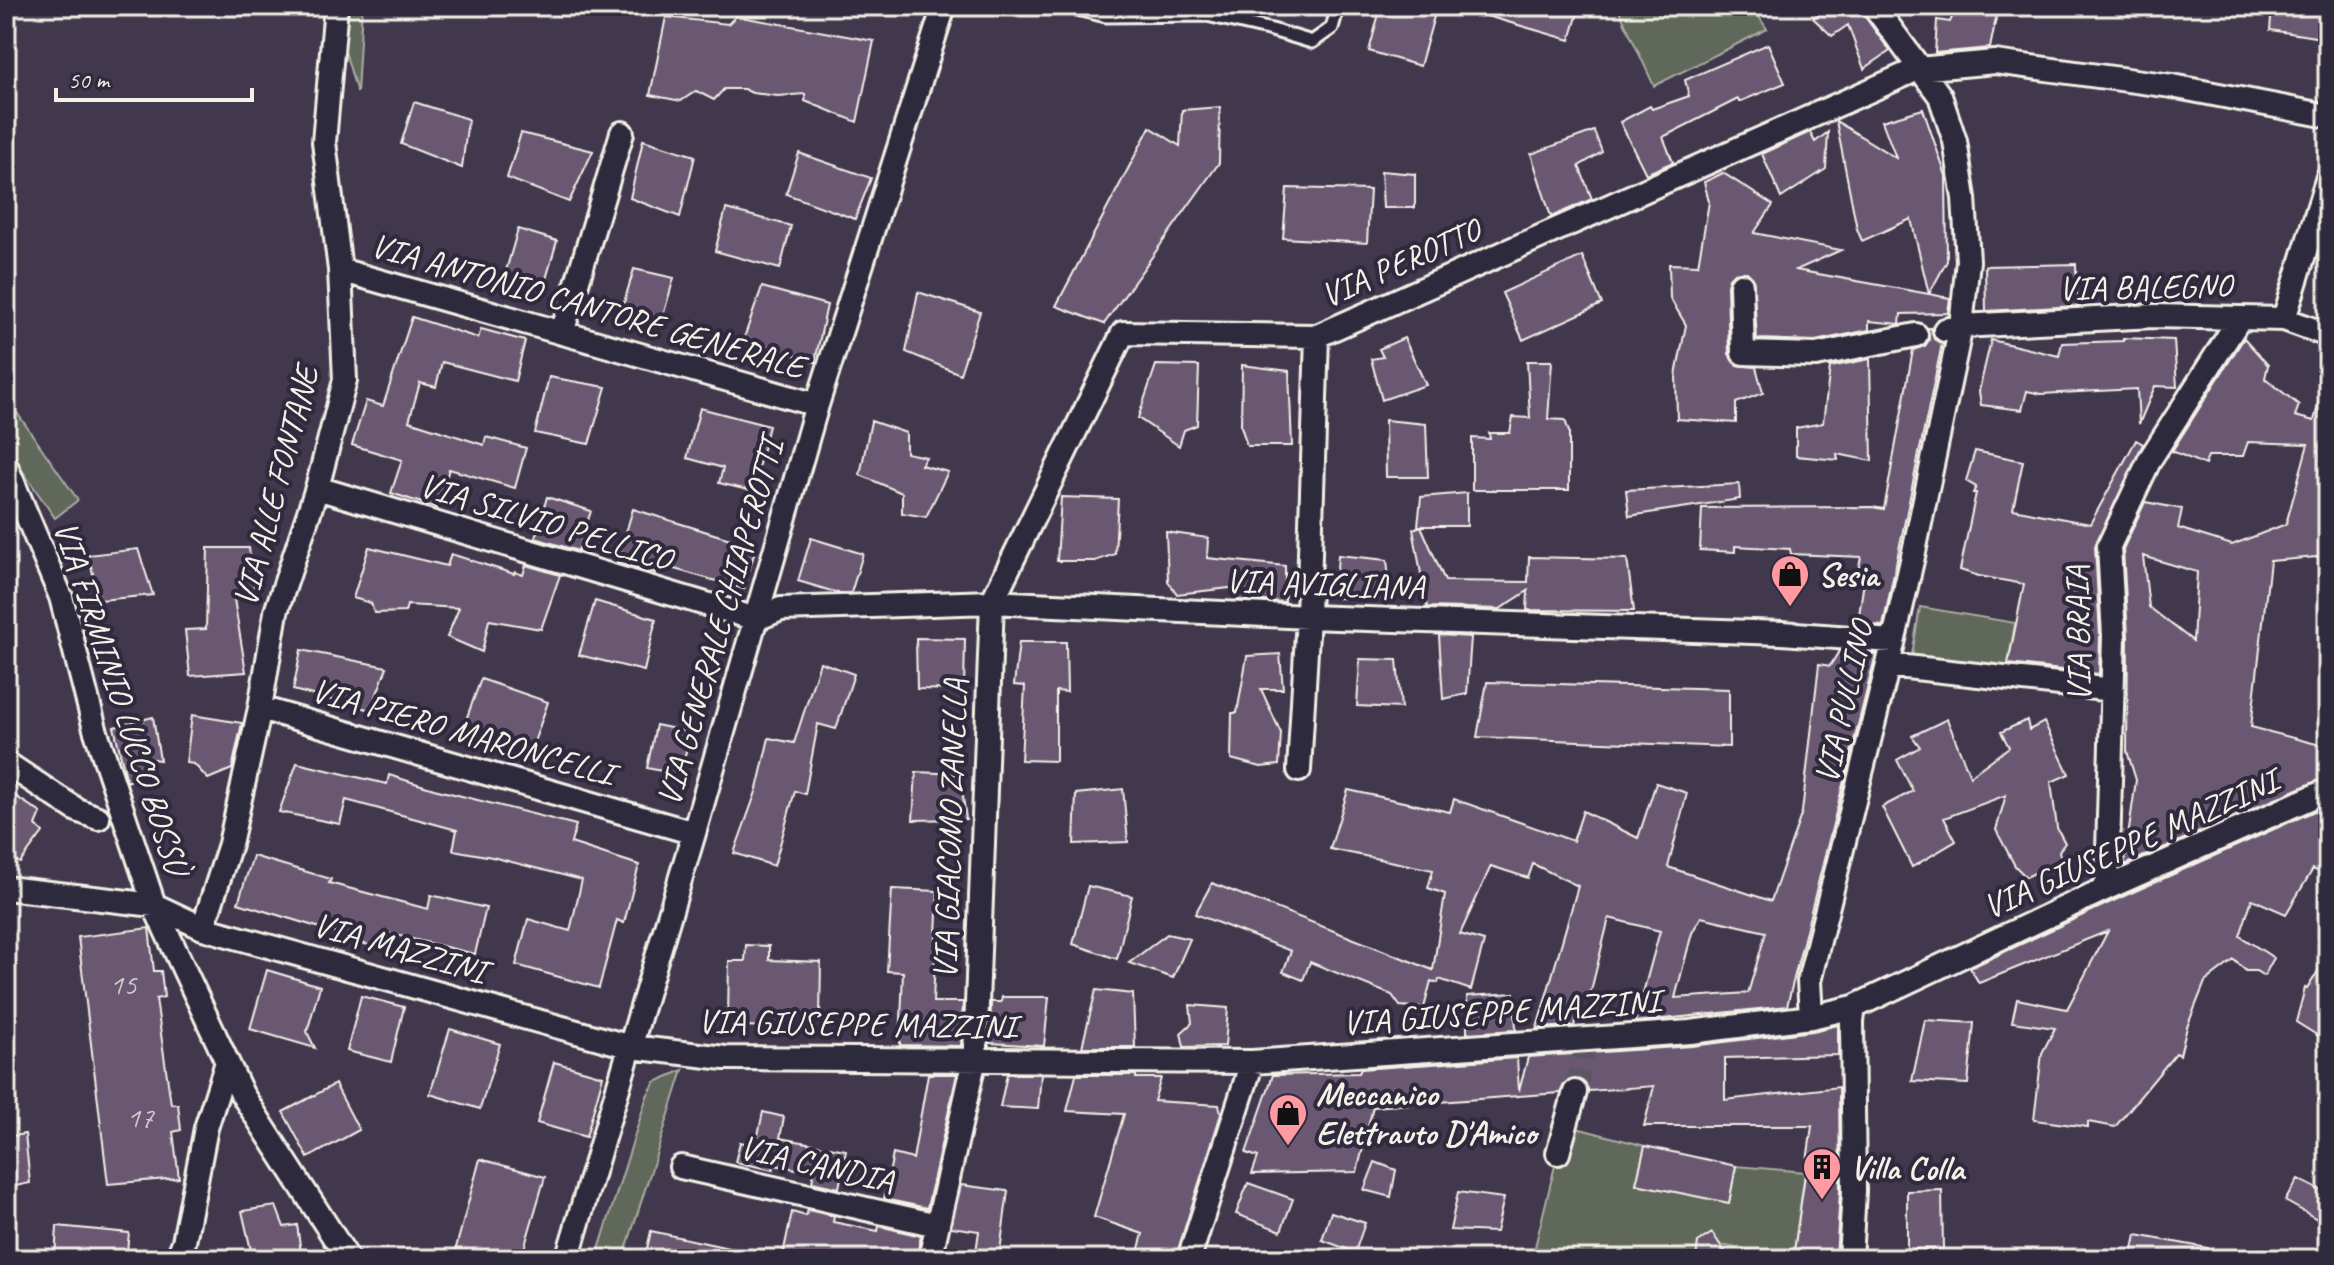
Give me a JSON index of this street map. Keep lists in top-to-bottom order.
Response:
{
  "streets": {
    "street": [
      "VIA PEROTTO",
      "VIA BALEGNO",
      "VIA ANTONIO CANTORE GENERALE",
      "VIA ALLE FONTANE",
      "VIA SILVIO PELLICO",
      "VIA AVIGLIANA",
      "VIA GENERALE CHIAPEROTTI",
      "VIA BRAIA",
      "VIA FIRMINIO LUCCO BOSSÙ",
      "VIA PULLINO",
      "VIA PIERO MARONCELLI",
      "VIA GIACOMO ZANELLA",
      "VIA GIUSEPPE MAZZINI",
      "VIA MAZZINI",
      "VIA CANDIA"
    ]
  },
  "crossings": [
    ["VIA PEROTTO", "VIA AVIGLIANA"],
    ["VIA PEROTTO", "VIA PULLINO"],
    ["VIA PEROTTO", "VIA GIACOMO ZANELLA"],
    ["VIA BALEGNO", "VIA BRAIA"],
    ["VIA BALEGNO", "VIA PULLINO"],
    ["VIA ANTONIO CANTORE GENERALE", "VIA ALLE FONTANE"],
    ["VIA ANTONIO CANTORE GENERALE", "VIA GENERALE CHIAPEROTTI"],
    ["VIA ALLE FONTANE", "VIA SILVIO PELLICO"],
    ["VIA ALLE FONTANE", "VIA PIERO MARONCELLI"],
    ["VIA ALLE FONTANE", "VIA MAZZINI"],
    ["VIA SILVIO PELLICO", "VIA AVIGLIANA"],
    ["VIA SILVIO PELLICO", "VIA GENERALE CHIAPEROTTI"],
    ["VIA AVIGLIANA", "VIA GENERALE CHIAPEROTTI"],
    ["VIA AVIGLIANA", "VIA PULLINO"],
    ["VIA AVIGLIANA", "VIA GIACOMO ZANELLA"],
    ["VIA GENERALE CHIAPEROTTI", "VIA PIERO MARONCELLI"],
    ["VIA GENERALE CHIAPEROTTI", "VIA GIUSEPPE MAZZINI"],
    ["VIA GENERALE CHIAPEROTTI", "VIA MAZZINI"],
    ["VIA BRAIA", "VIA GIUSEPPE MAZZINI"],
    ["VIA FIRMINIO LUCCO BOSSÙ", "VIA MAZZINI"],
    ["VIA PULLINO", "VIA GIUSEPPE MAZZINI"],
    ["VIA GIACOMO ZANELLA", "VIA GIUSEPPE MAZZINI"],
    ["VIA GIACOMO ZANELLA", "VIA CANDIA"],
    ["VIA GIUSEPPE MAZZINI", "VIA MAZZINI"]
  ],
  "places": {
    "shop": ["Sesia", "Meccanico Elettrauto D'Amico"],
    "building": ["Villa Colla"]
  },
  "house_numbers": ["15", "17"],
  "scale_bar": "50 m"
}
